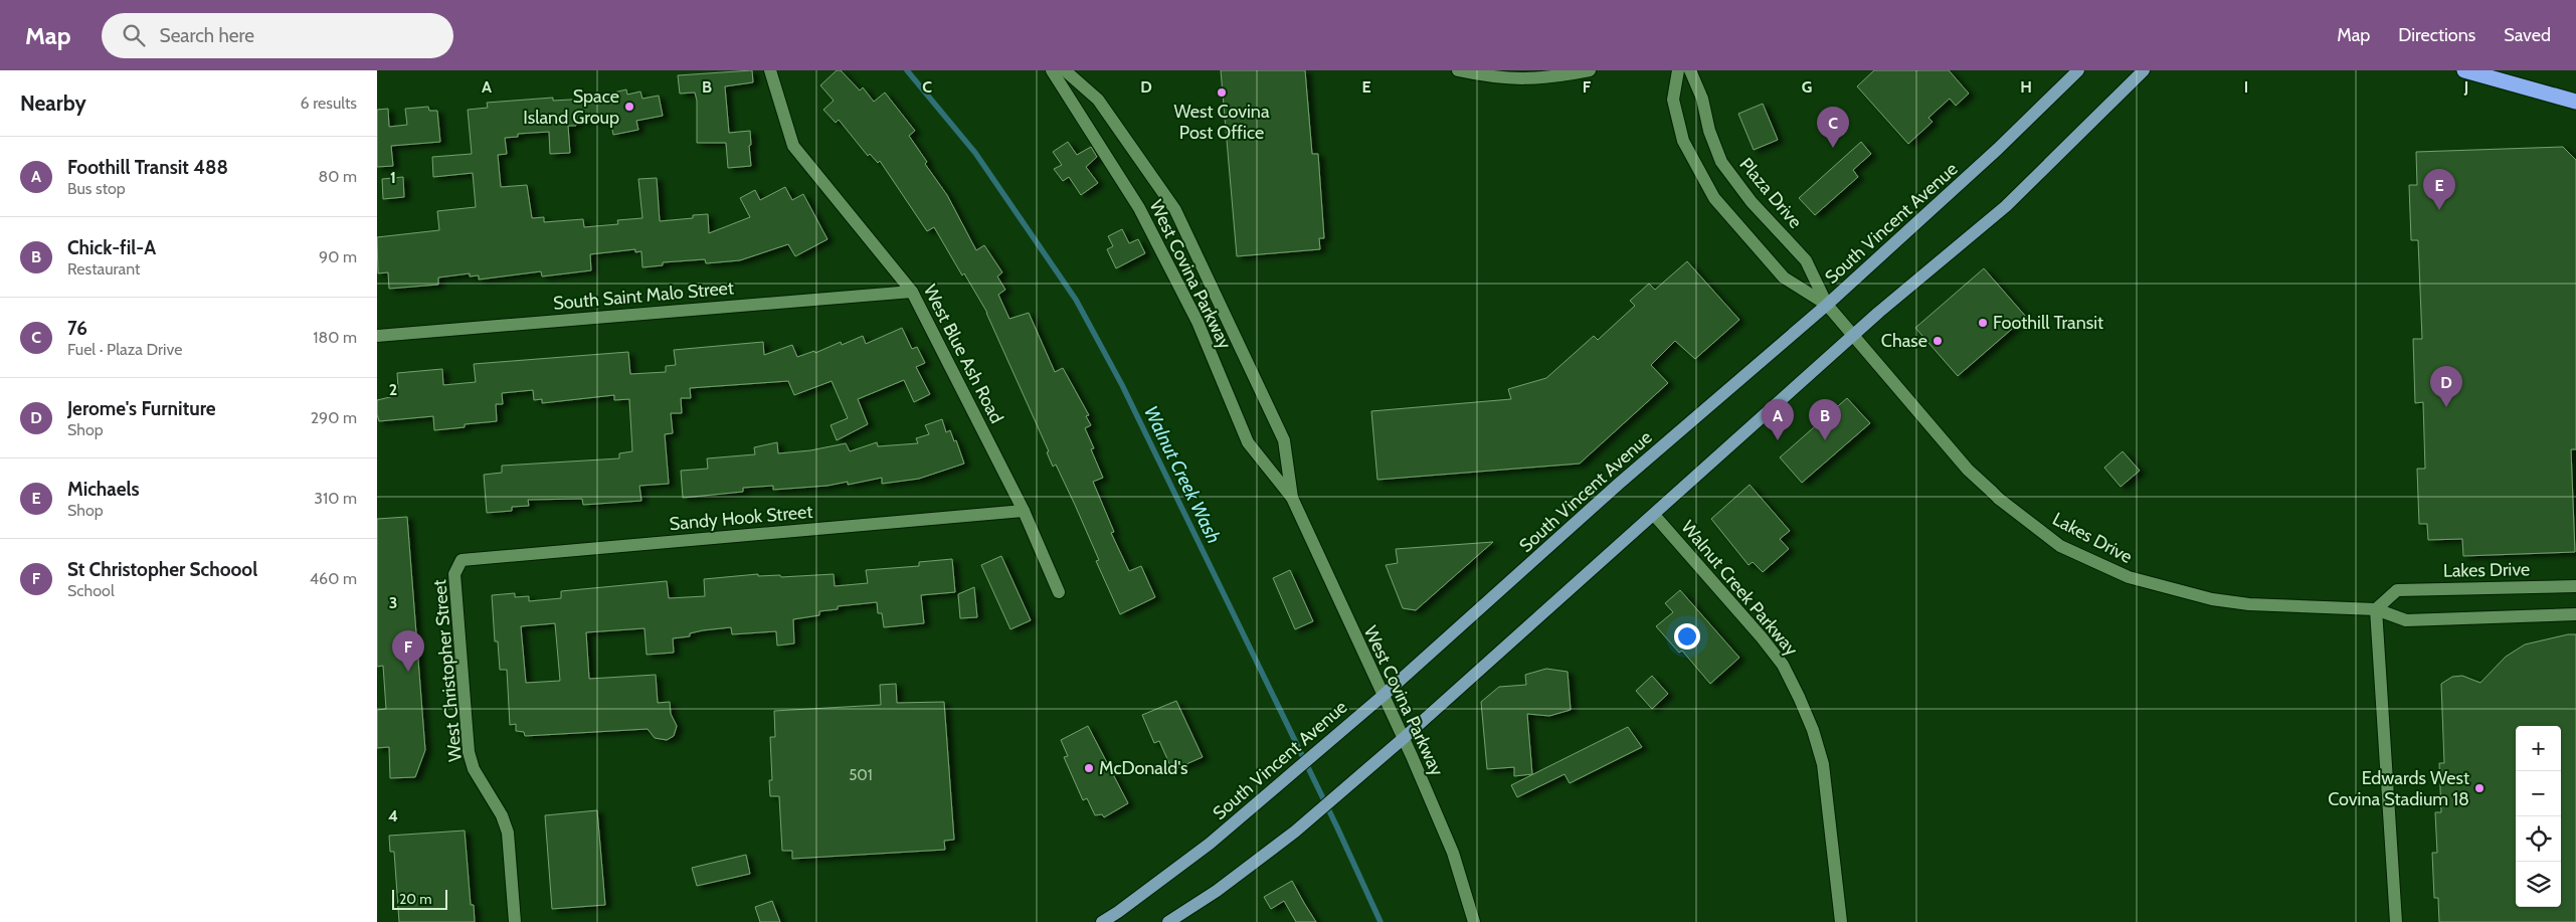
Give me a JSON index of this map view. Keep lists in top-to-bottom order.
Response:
{
  "streets": {
    "main road": ["South Vincent Avenue"],
    "street": [
      "Plaza Drive",
      "West Covina Parkway",
      "South Saint Malo Street",
      "West Blue Ash Road",
      "Sandy Hook Street",
      "Lakes Drive",
      "Walnut Creek Parkway",
      "West Christopher Street"
    ]
  },
  "crossings": [
    ["Plaza Drive", "South Vincent Avenue"],
    ["Plaza Drive", "Lakes Drive"],
    ["South Vincent Avenue", "West Covina Parkway"],
    ["South Vincent Avenue", "Lakes Drive"],
    ["South Saint Malo Street", "West Blue Ash Road"],
    ["West Blue Ash Road", "Sandy Hook Street"],
    ["Sandy Hook Street", "West Christopher Street"]
  ],
  "water": ["Walnut Creek Wash"],
  "places": [
    "West Covina Post Office",
    "Space Island Group",
    "Foothill Transit",
    "Chase",
    "McDonald's",
    "Edwards West Covina Stadium 18"
  ],
  "house_numbers": ["501"],
  "scale_bar": "20 m",
  "page": {
    "header": "Map",
    "search": "Search here",
    "nav": ["Map", "Directions", "Saved"],
    "heading": ["Nearby", "6 results"],
    "pins": [
      "C",
      "E",
      "D",
      "A",
      "B",
      "F"
    ],
    "list": [
      {
        "mark": "A",
        "name": "Foothill Transit 488",
        "note": "Bus stop",
        "value": "80 m"
      },
      {
        "mark": "B",
        "name": "Chick-fil-A",
        "note": "Restaurant",
        "value": "90 m"
      },
      {
        "mark": "C",
        "name": "76",
        "note": "Fuel · Plaza Drive",
        "value": "180 m"
      },
      {
        "mark": "D",
        "name": "Jerome's Furniture",
        "note": "Shop",
        "value": "290 m"
      },
      {
        "mark": "E",
        "name": "Michaels",
        "note": "Shop",
        "value": "310 m"
      },
      {
        "mark": "F",
        "name": "St Christopher Schoool",
        "note": "School",
        "value": "460 m"
      }
    ],
    "map_buttons": ["+", "−"],
    "scale": "20 m"
  },
  "grid": {
    "columns": [
      "A",
      "B",
      "C",
      "D",
      "E",
      "F",
      "G",
      "H",
      "I",
      "J"
    ],
    "rows": [
      "1",
      "2",
      "3",
      "4"
    ]
  }
}
